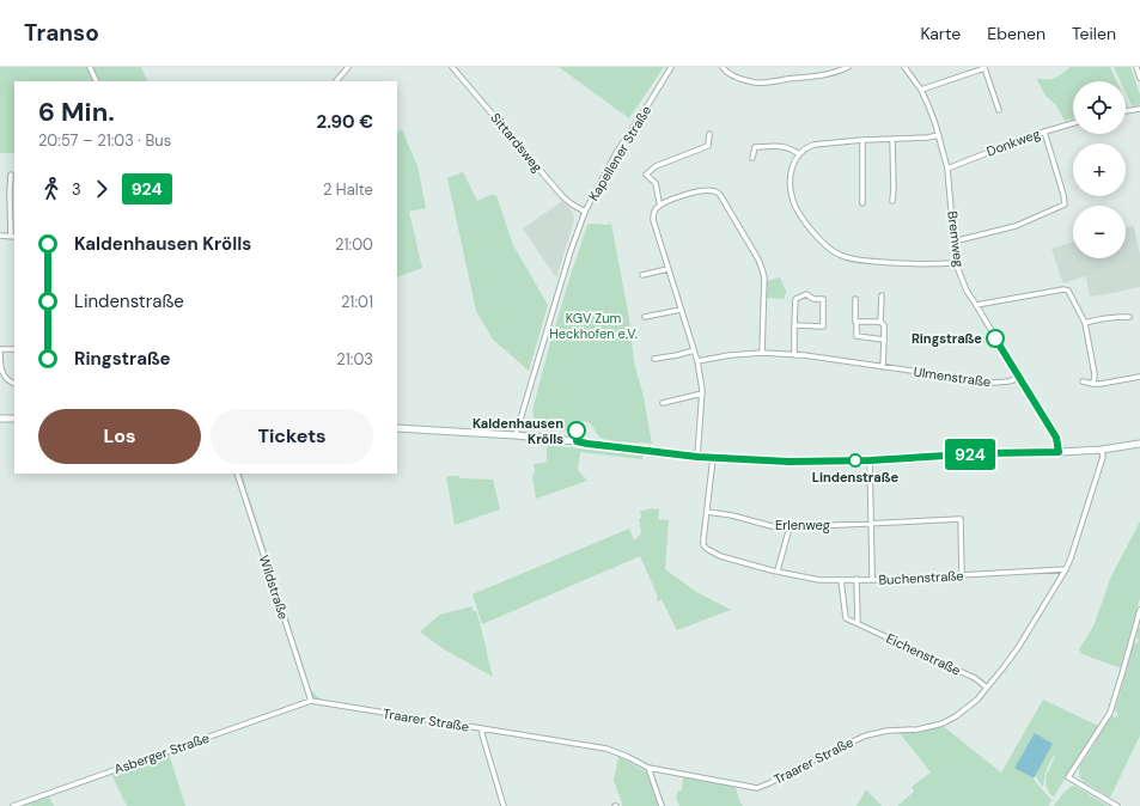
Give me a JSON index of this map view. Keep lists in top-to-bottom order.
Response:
{
  "streets": {
    "street": [
      "Sittardsweg",
      "Donkweg",
      "Kapellener Straße",
      "Bremweg",
      "Ulmenstraße",
      "Erlenweg",
      "Buchenstraße",
      "Wildstraße",
      "Eichenstraße",
      "Traarer Straße",
      "Asberger Straße"
    ]
  },
  "crossings": [
    ["Sittardsweg", "Kapellener Straße"],
    ["Donkweg", "Bremweg"],
    ["Bremweg", "Ulmenstraße"],
    ["Erlenweg", "Buchenstraße"],
    ["Buchenstraße", "Eichenstraße"],
    ["Buchenstraße", "Traarer Straße"],
    ["Wildstraße", "Traarer Straße"],
    ["Wildstraße", "Asberger Straße"],
    ["Eichenstraße", "Traarer Straße"],
    ["Traarer Straße", "Asberger Straße"]
  ],
  "parks": ["KGV Zum Heckhofen e.V."],
  "places": ["Ringstraße", "Kaldenhausen Krölls", "Lindenstraße"],
  "lines": ["bus line 924"],
  "page": {
    "header": "Transo",
    "nav": ["Karte", "Ebenen", "Teilen"],
    "on_map": "924",
    "map_buttons": ["+", "−"],
    "heading": ["6 Min.", "20:57 – 21:03 · Bus", "2.90 €"],
    "legs": ["3", "924", "2 Halte"],
    "list": [
      {
        "name": "Kaldenhausen Krölls",
        "value": "21:00"
      },
      {
        "name": "Lindenstraße",
        "value": "21:01"
      },
      {
        "name": "Ringstraße",
        "value": "21:03"
      }
    ],
    "buttons": ["Los", "Tickets"]
  }
}
